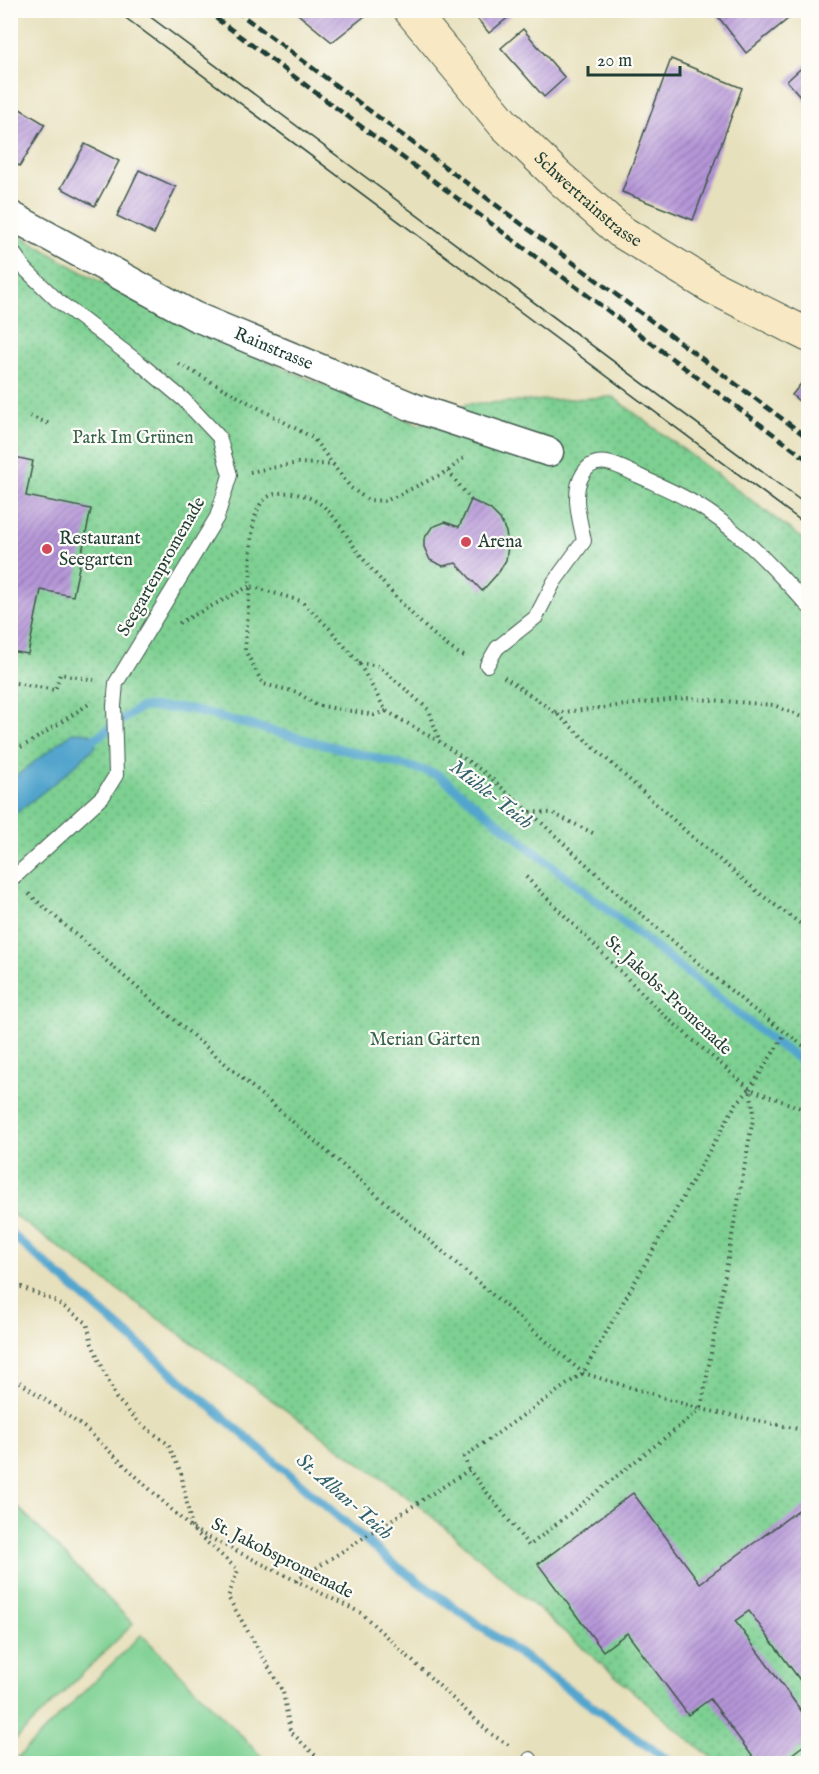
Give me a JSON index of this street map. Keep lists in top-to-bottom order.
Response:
{
  "streets": {
    "main road": ["Schwertrainstrasse"],
    "street": ["Rainstrasse"],
    "lane": ["Seegartenpromenade"],
    "path": ["St. Jakobs-Promenade", "St. Jakobspromenade"]
  },
  "water": ["Mühle-Teich", "St. Alban-Teich"],
  "parks": ["Park Im Grünen", "Merian Gärten"],
  "places": ["Arena", "Restaurant Seegarten"],
  "scale_bar": "20 m"
}
